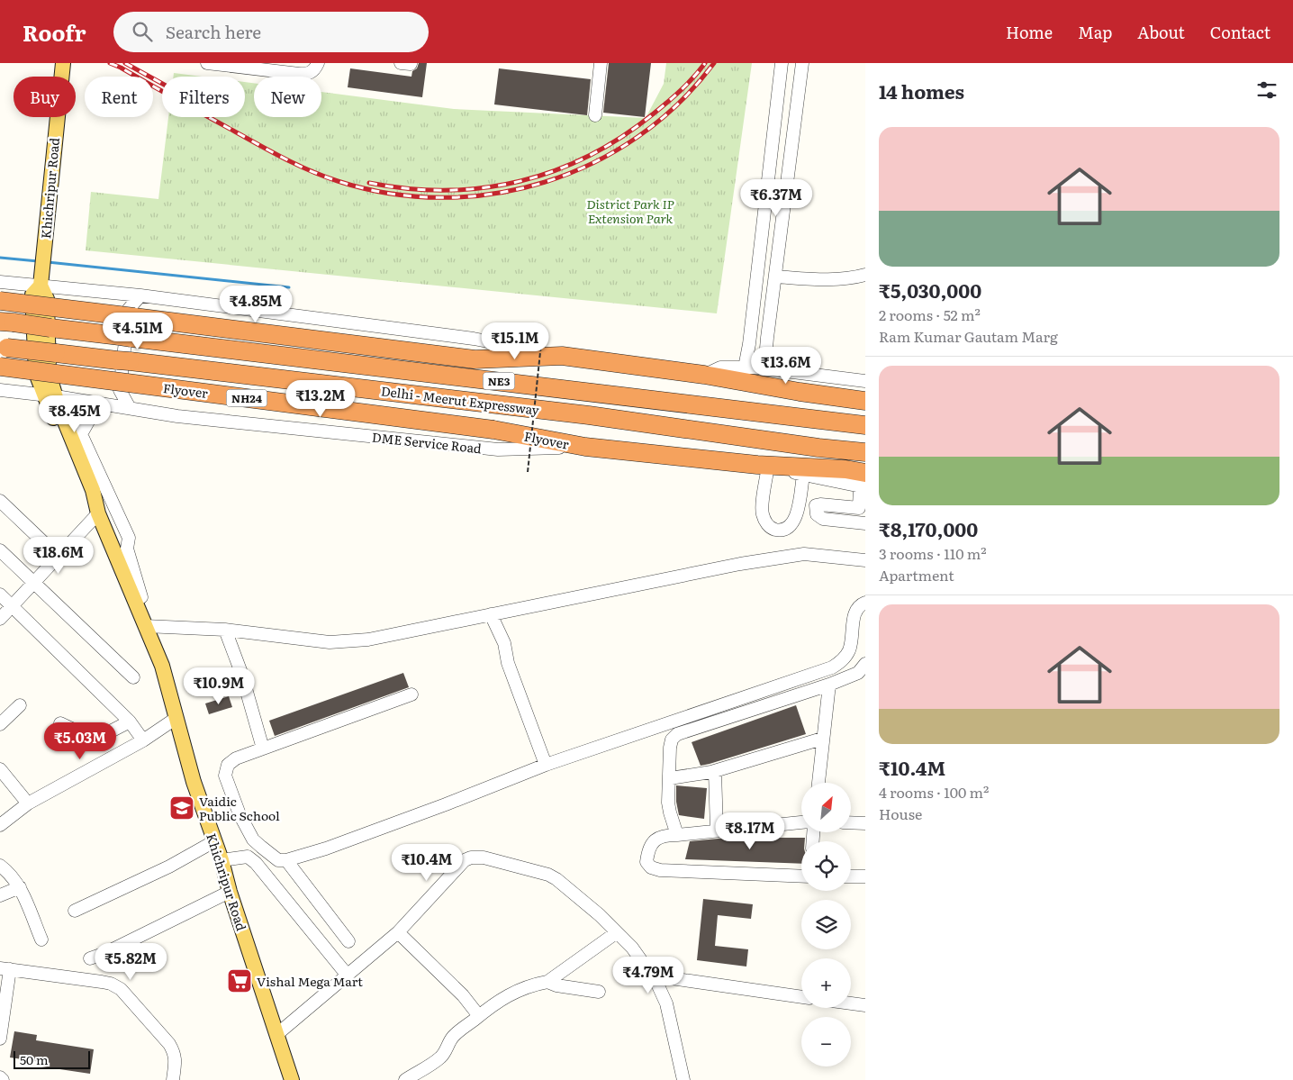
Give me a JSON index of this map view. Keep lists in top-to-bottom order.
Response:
{
  "streets": {
    "highway": [
      "NE3",
      "Flyover",
      "NH24",
      "Delhi - Meerut Expressway"
    ],
    "main road": ["Khichripur Road"],
    "street": ["DME Service Road"]
  },
  "crossings": [
    ["Khichripur Road", "DME Service Road"],
    ["Flyover", "DME Service Road"]
  ],
  "parks": ["District Park IP Extension Park"],
  "places": {
    "school or university": ["Vaidic Public School"],
    "supermarket": ["Vishal Mega Mart"]
  },
  "scale_bar": "50 m",
  "north": "top right",
  "page": {
    "header": "Roofr",
    "search": "Search here",
    "nav": [
      "Home",
      "Map",
      "About",
      "Contact"
    ],
    "heading": "14 homes",
    "chip": [
      "Buy",
      "Rent",
      "Filters",
      "New"
    ],
    "list": [
      {
        "name": "₹5,030,000",
        "note": "2 rooms · 52 m² · Ram Kumar Gautam Marg"
      },
      {
        "name": "₹8,170,000",
        "note": "3 rooms · 110 m² · Apartment"
      },
      {
        "name": "₹10.4M",
        "note": "4 rooms · 100 m² · House"
      }
    ],
    "price": [
      "₹6.37M",
      "₹4.85M",
      "₹4.51M",
      "₹15.1M",
      "₹13.6M",
      "₹13.2M",
      "₹8.45M",
      "₹18.6M",
      "₹10.9M",
      "₹5.03M",
      "₹8.17M",
      "₹10.4M",
      "₹5.82M",
      "₹4.79M"
    ],
    "map_buttons": ["+", "−"],
    "scale": "50 m"
  }
}
